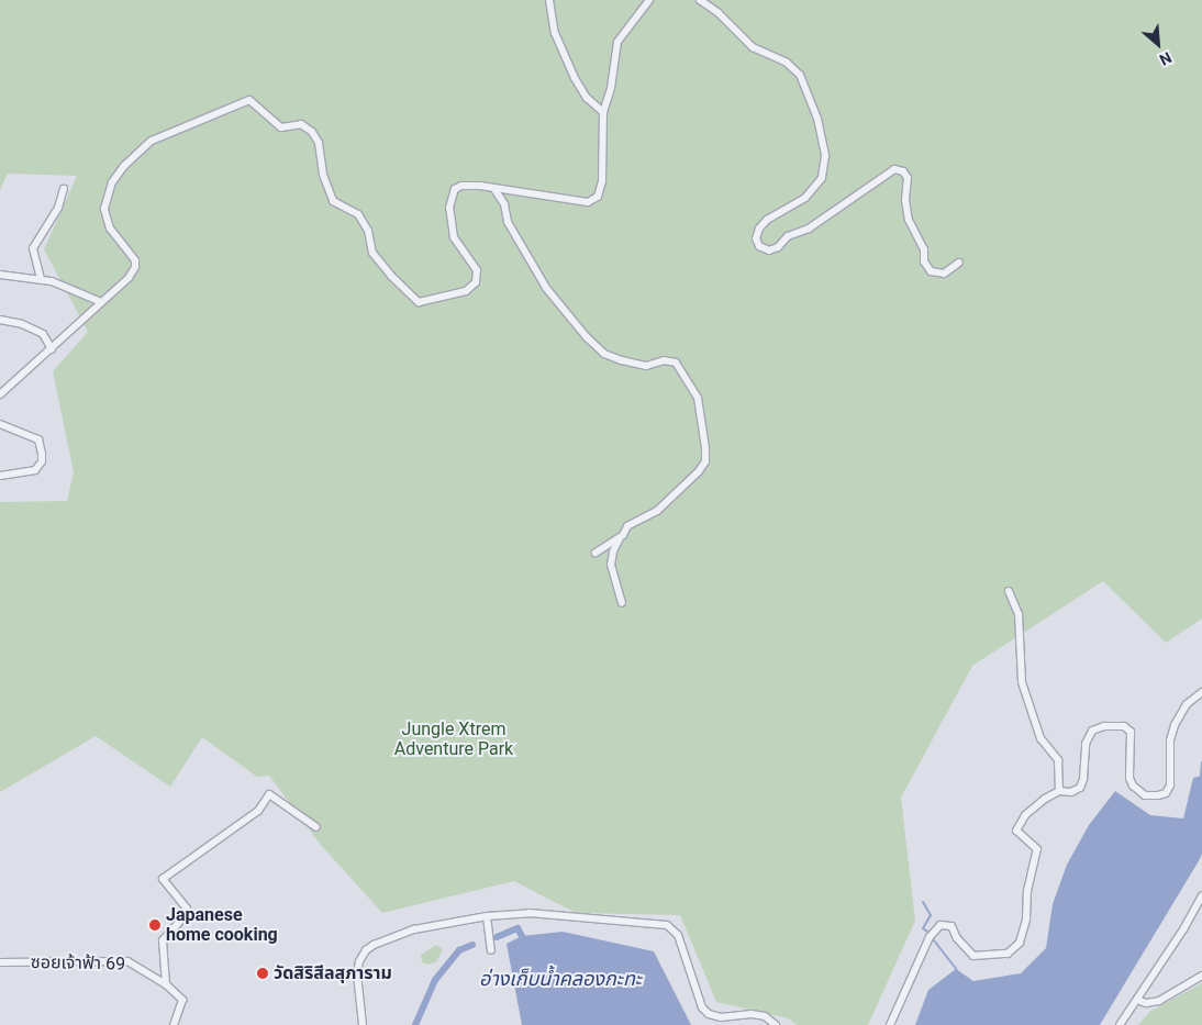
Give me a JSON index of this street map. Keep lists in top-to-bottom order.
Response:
{
  "streets": {
    "street": ["ซอยเจ้าฟ้า 69"]
  },
  "water": ["อ่างเก็บน้ำคลองกะทะ"],
  "parks": ["Jungle Xtrem Adventure Park"],
  "places": ["Japanese home cooking", "วัดสิริสีลสุภาราม"],
  "north": "bottom right"
}
